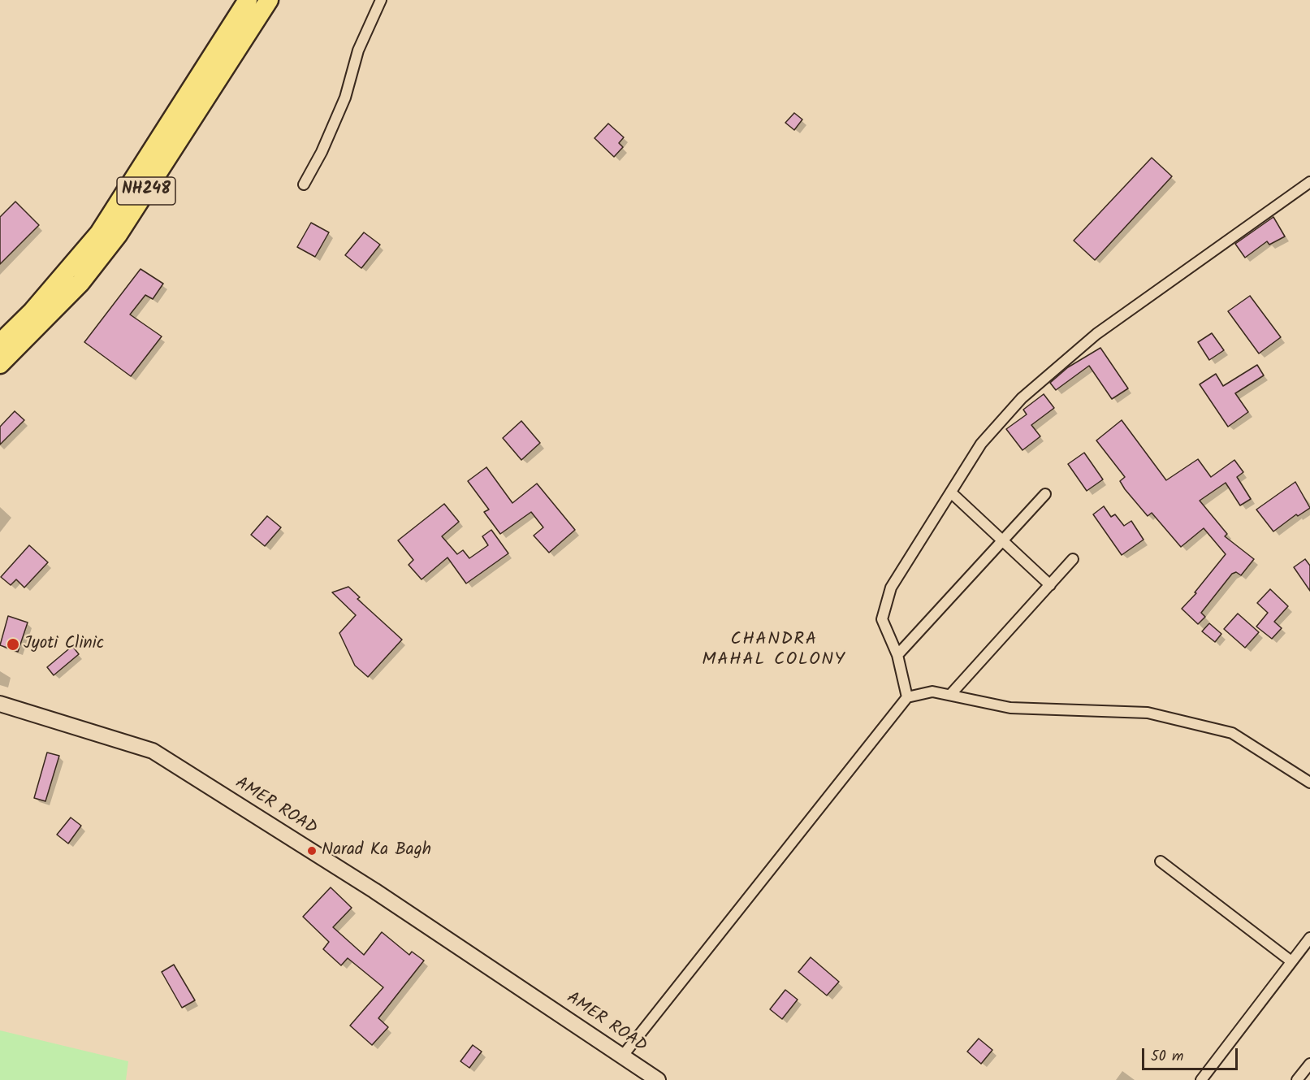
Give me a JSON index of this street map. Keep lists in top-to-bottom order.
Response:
{
  "streets": {
    "highway": ["NH248"],
    "main road": ["AMER ROAD"]
  },
  "districts": ["CHANDRA MAHAL COLONY"],
  "places": ["Jyoti Clinic", "Narad Ka Bagh"],
  "scale_bar": "50 m"
}
